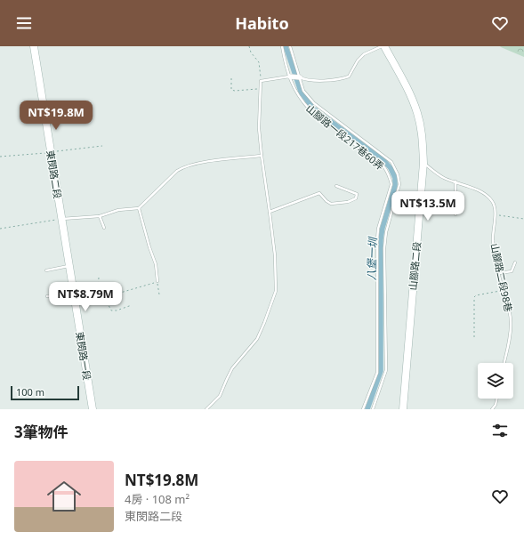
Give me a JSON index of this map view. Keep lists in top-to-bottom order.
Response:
{
  "streets": {
    "main road": ["東閔路二段", "山腳路二段", "東閔路一段"],
    "lane": ["山腳路一段217巷60弄", "山腳路二段98巷"]
  },
  "crossings": [
    ["東閔路二段", "東閔路一段"],
    ["山腳路二段", "山腳路二段98巷"]
  ],
  "water": ["八堡一圳"],
  "scale_bar": "100 m",
  "page": {
    "header": "Habito",
    "price": ["NT$19.8M", "NT$13.5M", "NT$8.79M"],
    "scale": "100 m",
    "heading": "3筆物件",
    "list": [
      {
        "name": "NT$19.8M",
        "note": "4房 · 108 m² · 東閔路二段"
      }
    ]
  }
}
